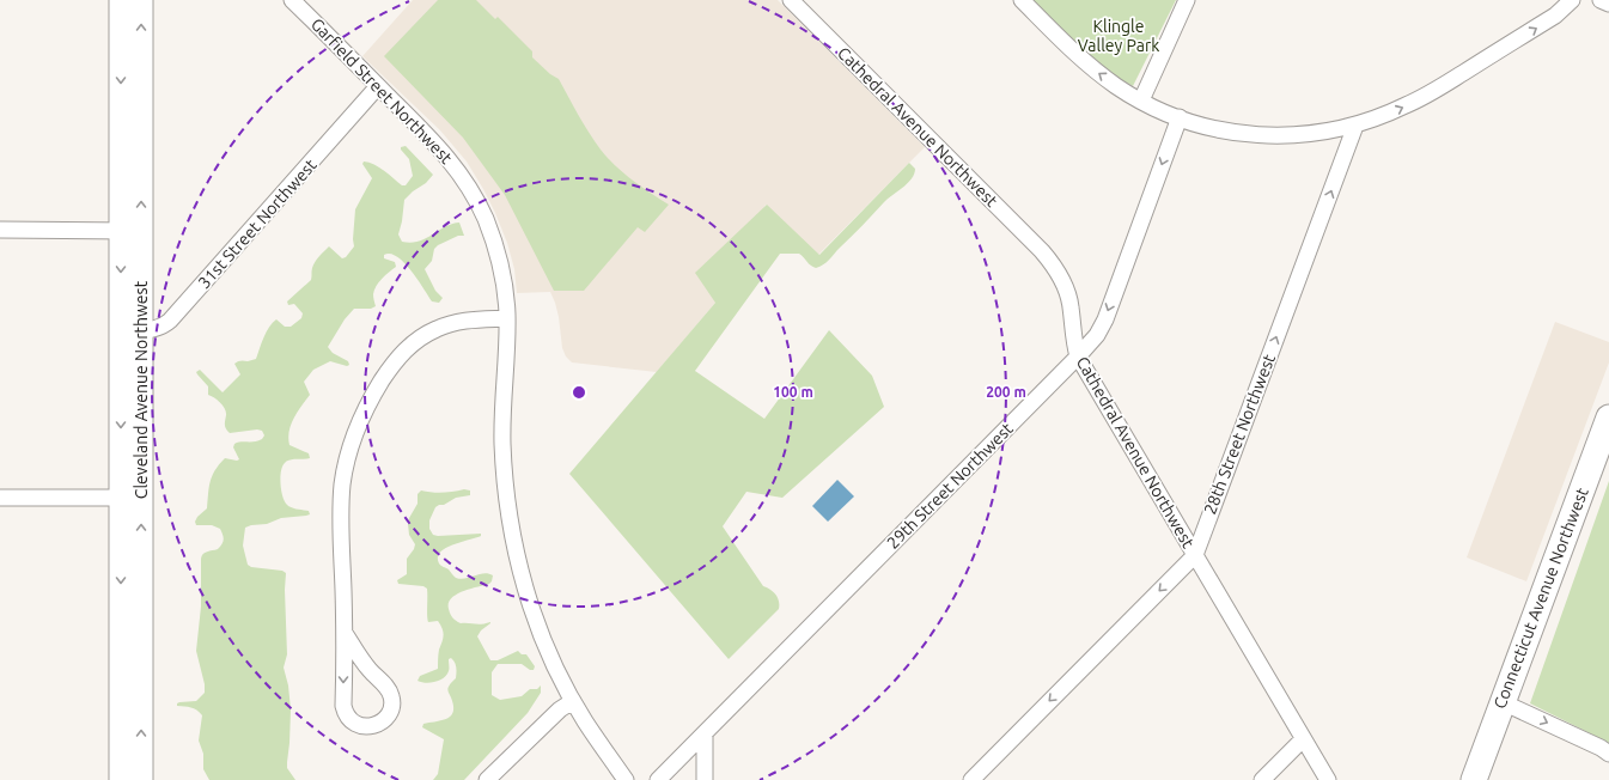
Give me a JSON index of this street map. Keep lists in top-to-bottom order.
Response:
{
  "streets": {
    "main road": ["Cleveland Avenue Northwest", "Connecticut Avenue Northwest"],
    "street": [
      "Garfield Street Northwest",
      "Cathedral Avenue Northwest",
      "31st Street Northwest",
      "28th Street Northwest",
      "29th Street Northwest"
    ]
  },
  "crossings": [
    ["Garfield Street Northwest", "31st Street Northwest"],
    ["Cathedral Avenue Northwest", "28th Street Northwest"],
    ["Cathedral Avenue Northwest", "29th Street Northwest"],
    ["31st Street Northwest", "Cleveland Avenue Northwest"]
  ],
  "parks": ["Klingle Valley Park"],
  "rings": ["100 m", "200 m"]
}
